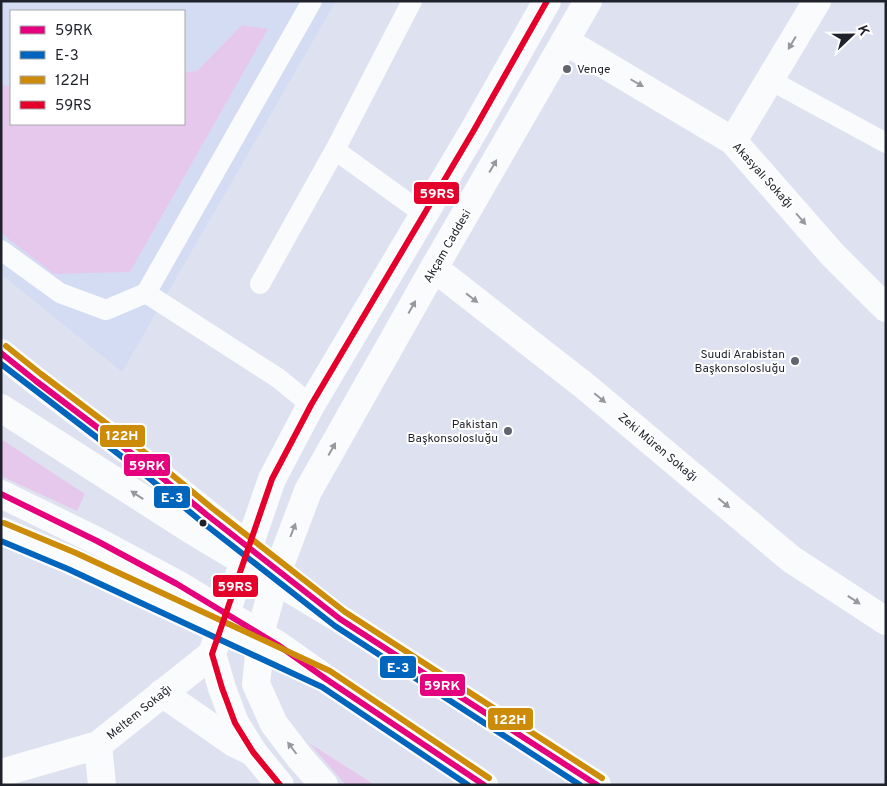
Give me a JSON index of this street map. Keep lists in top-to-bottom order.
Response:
{
  "streets": {
    "main road": [
      "Akasyalı Sokağı",
      "Akçam Caddesi",
      "Zeki Müren Sokağı",
      "Meltem Sokağı"
    ]
  },
  "crossings": [
    ["Akasyalı Sokağı", "Akçam Caddesi"],
    ["Akçam Caddesi", "Zeki Müren Sokağı"]
  ],
  "one_way": ["Akasyalı Sokağı", "Zeki Müren Sokağı"],
  "places": ["Venge", "Suudi Arabistan Başkonsolosluğu", "Pakistan Başkonsolosluğu"],
  "lines": [
    "transit line 59RS",
    "transit line 122H",
    "transit line 59RK",
    "transit line E-3"
  ],
  "legend": [
    "59RK",
    "E-3",
    "122H",
    "59RS"
  ],
  "north": "right"
}
